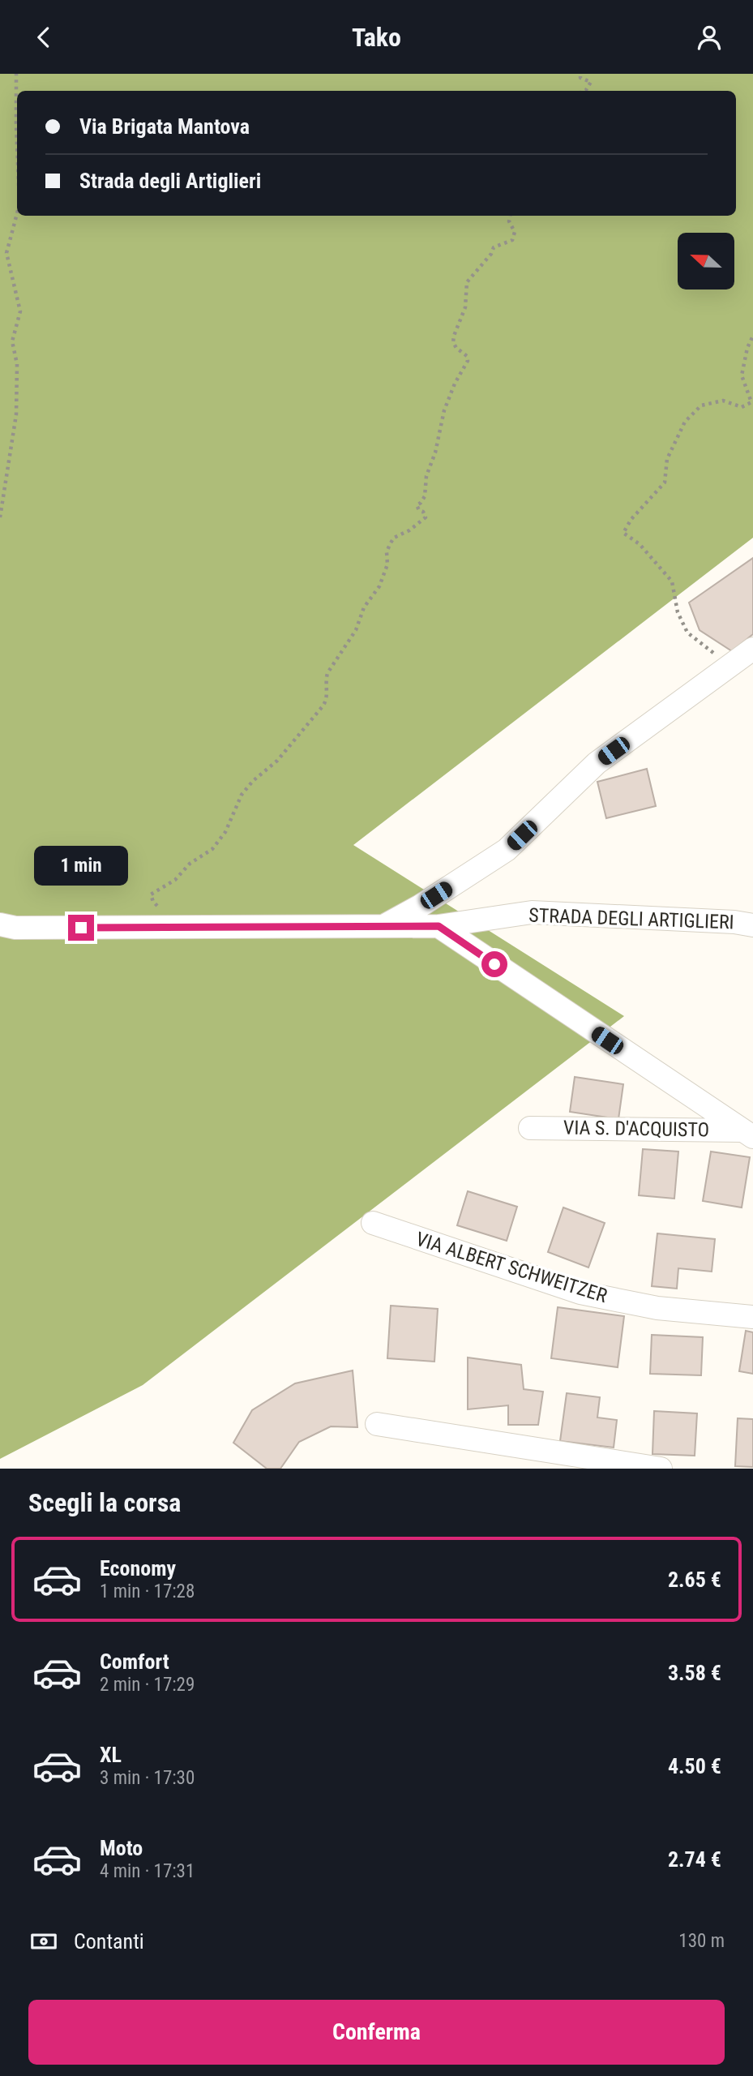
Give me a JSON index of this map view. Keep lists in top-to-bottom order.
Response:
{
  "streets": {
    "street": ["STRADA DEGLI ARTIGLIERI", "VIA S. D'ACQUISTO", "VIA ALBERT SCHWEITZER"]
  },
  "north": "left",
  "page": {
    "header": "Tako",
    "banner": ["Via Brigata Mantova", "Strada degli Artiglieri"],
    "bubble": "1 min",
    "heading": "Scegli la corsa",
    "list": [
      {
        "name": "Economy",
        "note": "1 min · 17:28",
        "value": "2.65 €"
      },
      {
        "name": "Comfort",
        "note": "2 min · 17:29",
        "value": "3.58 €"
      },
      {
        "name": "XL",
        "note": "3 min · 17:30",
        "value": "4.50 €"
      },
      {
        "name": "Moto",
        "note": "4 min · 17:31",
        "value": "2.74 €"
      }
    ],
    "pay": ["Contanti", "130 m"],
    "buttons": "Conferma"
  }
}
